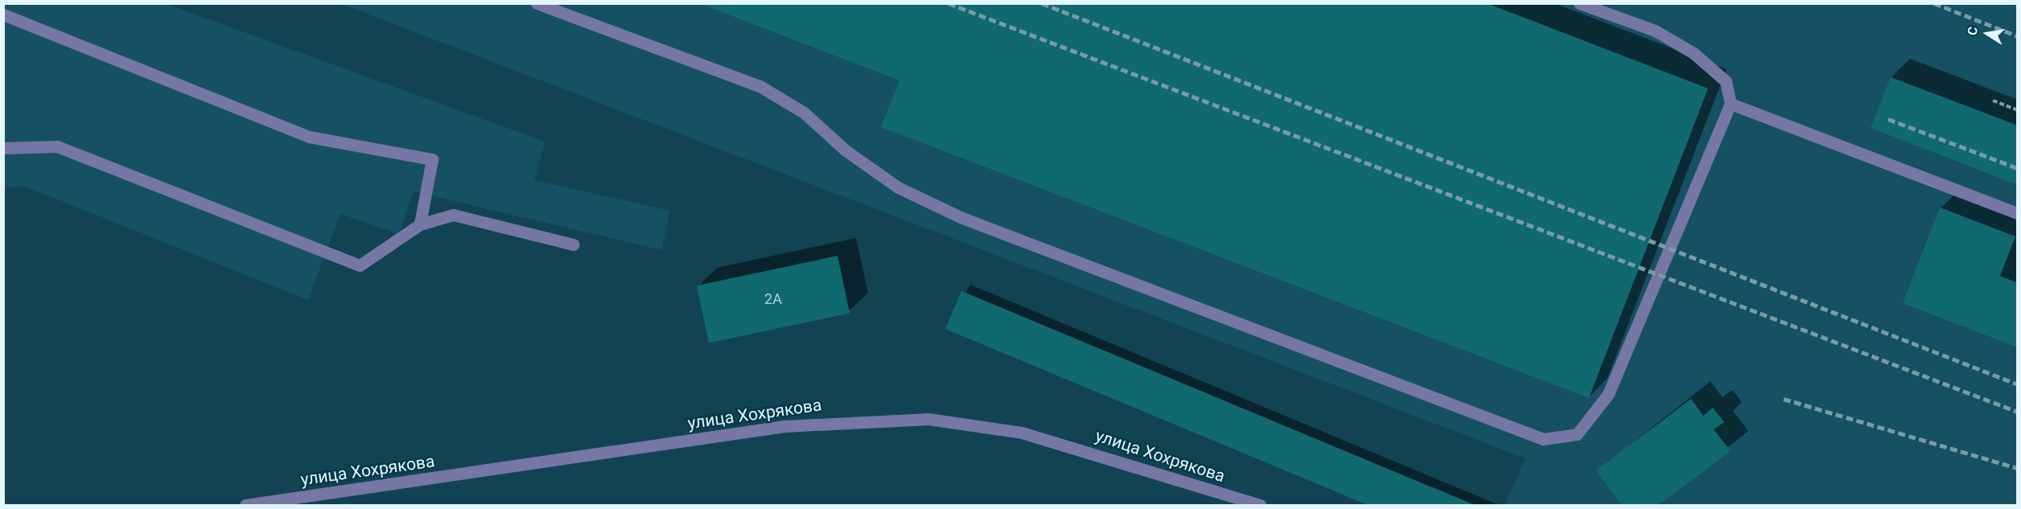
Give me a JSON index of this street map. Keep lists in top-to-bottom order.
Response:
{
  "streets": {
    "street": ["улица Хохрякова"]
  },
  "house_numbers": ["2А"],
  "north": "left"
}
